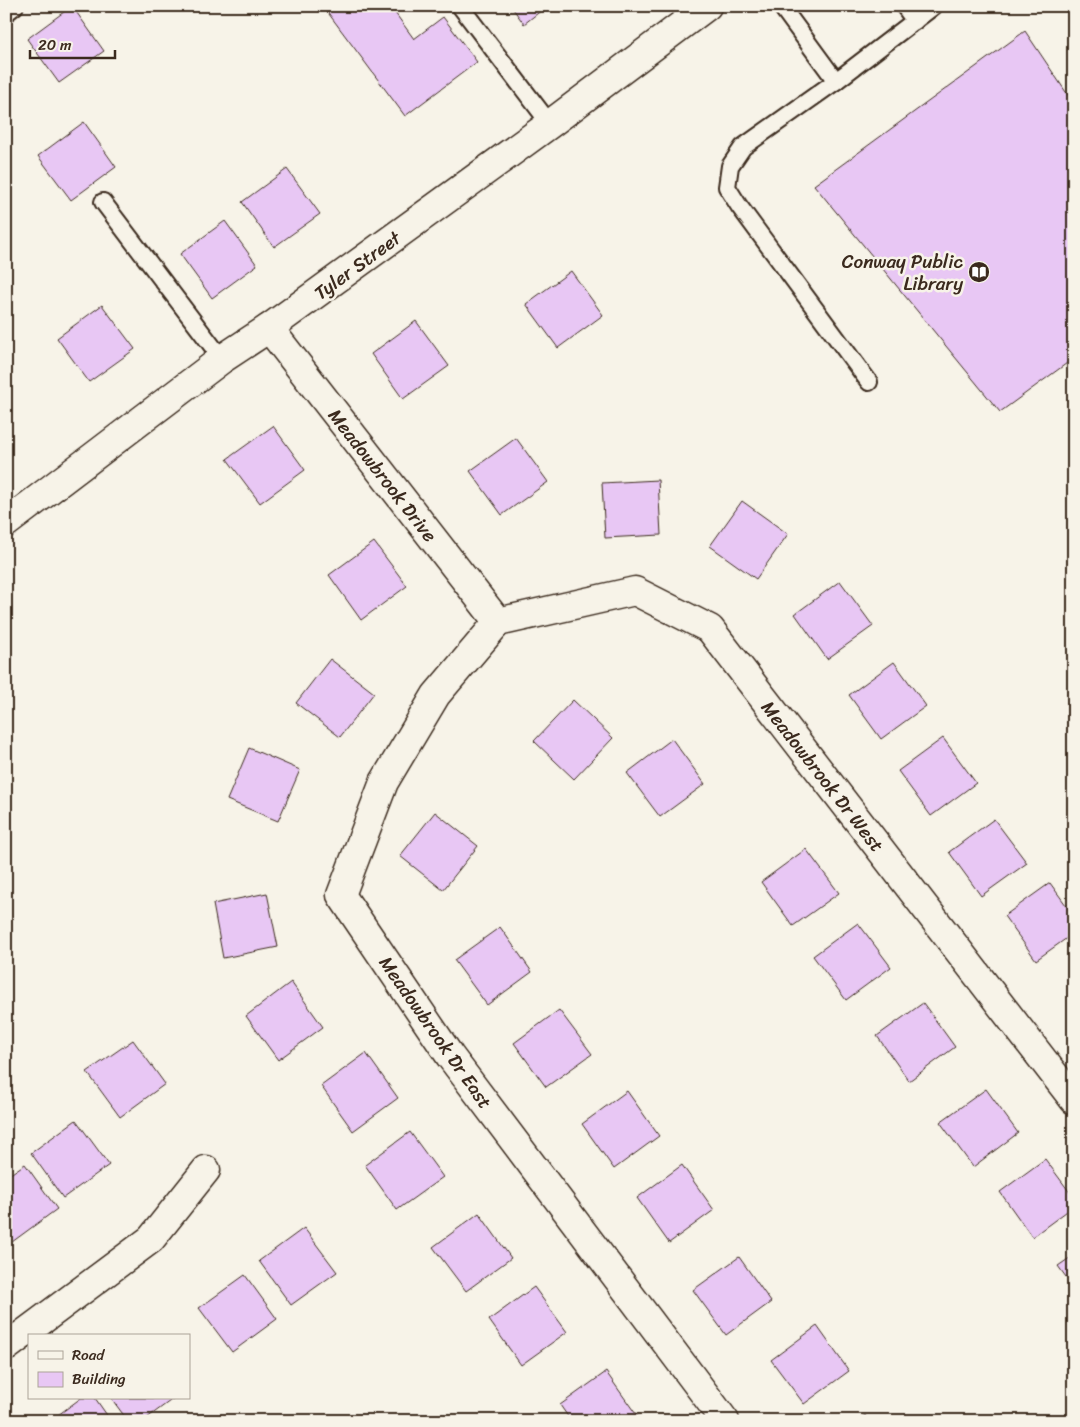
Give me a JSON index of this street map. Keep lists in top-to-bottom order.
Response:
{
  "streets": {
    "street": [
      "Tyler Street",
      "Meadowbrook Drive",
      "Meadowbrook Dr West",
      "Meadowbrook Dr East"
    ]
  },
  "crossings": [
    ["Tyler Street", "Meadowbrook Drive"],
    ["Meadowbrook Drive", "Meadowbrook Dr West"],
    ["Meadowbrook Drive", "Meadowbrook Dr East"],
    ["Meadowbrook Dr West", "Meadowbrook Dr East"]
  ],
  "places": {
    "library": ["Conway Public Library"]
  },
  "legend": ["Road", "Building"],
  "scale_bar": "20 m"
}
